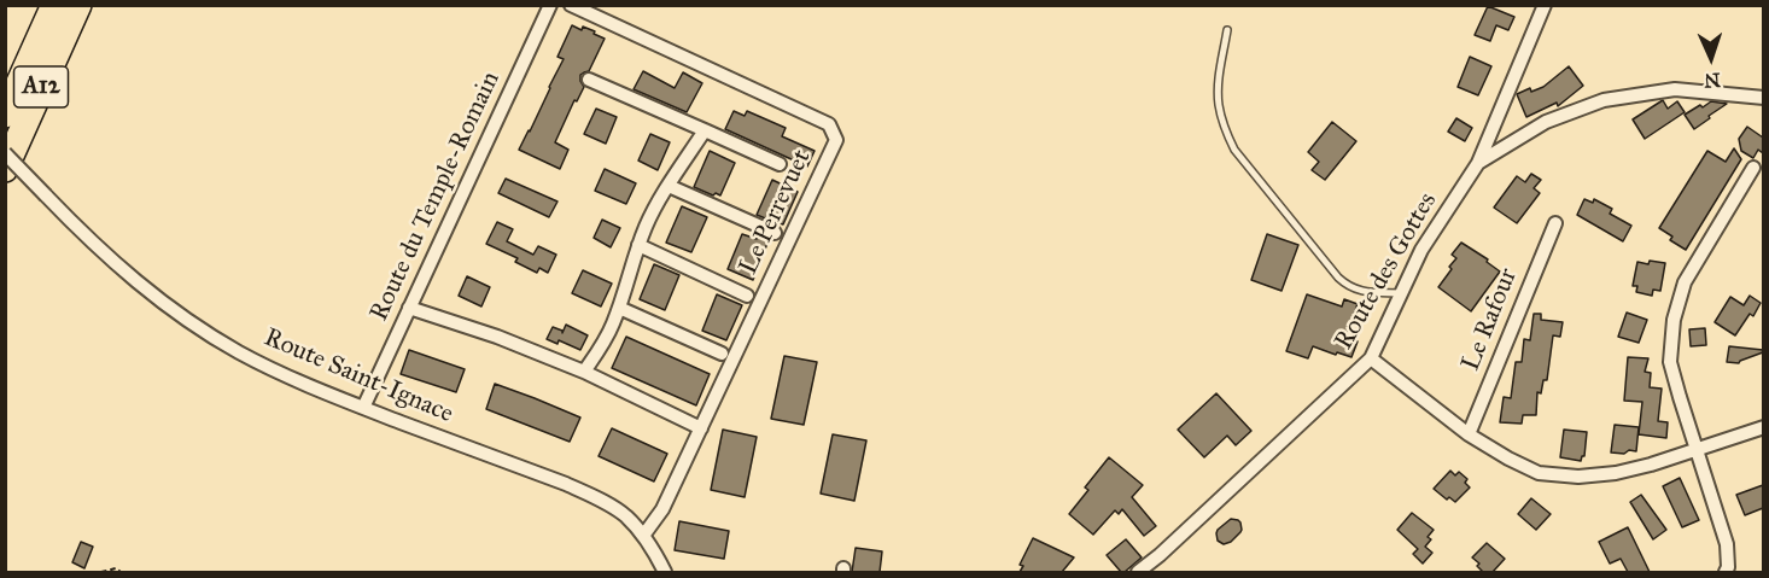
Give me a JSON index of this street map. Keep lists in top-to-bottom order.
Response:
{
  "streets": {
    "highway": ["A12"],
    "street": [
      "Route du Temple-Romain",
      "Le Perrevuet",
      "Route des Gottes",
      "Le Rafour",
      "Route Saint-Ignace"
    ]
  },
  "crossings": [
    ["Route du Temple-Romain", "Route Saint-Ignace"],
    ["Le Perrevuet", "Route Saint-Ignace"]
  ],
  "north": "bottom"
}
